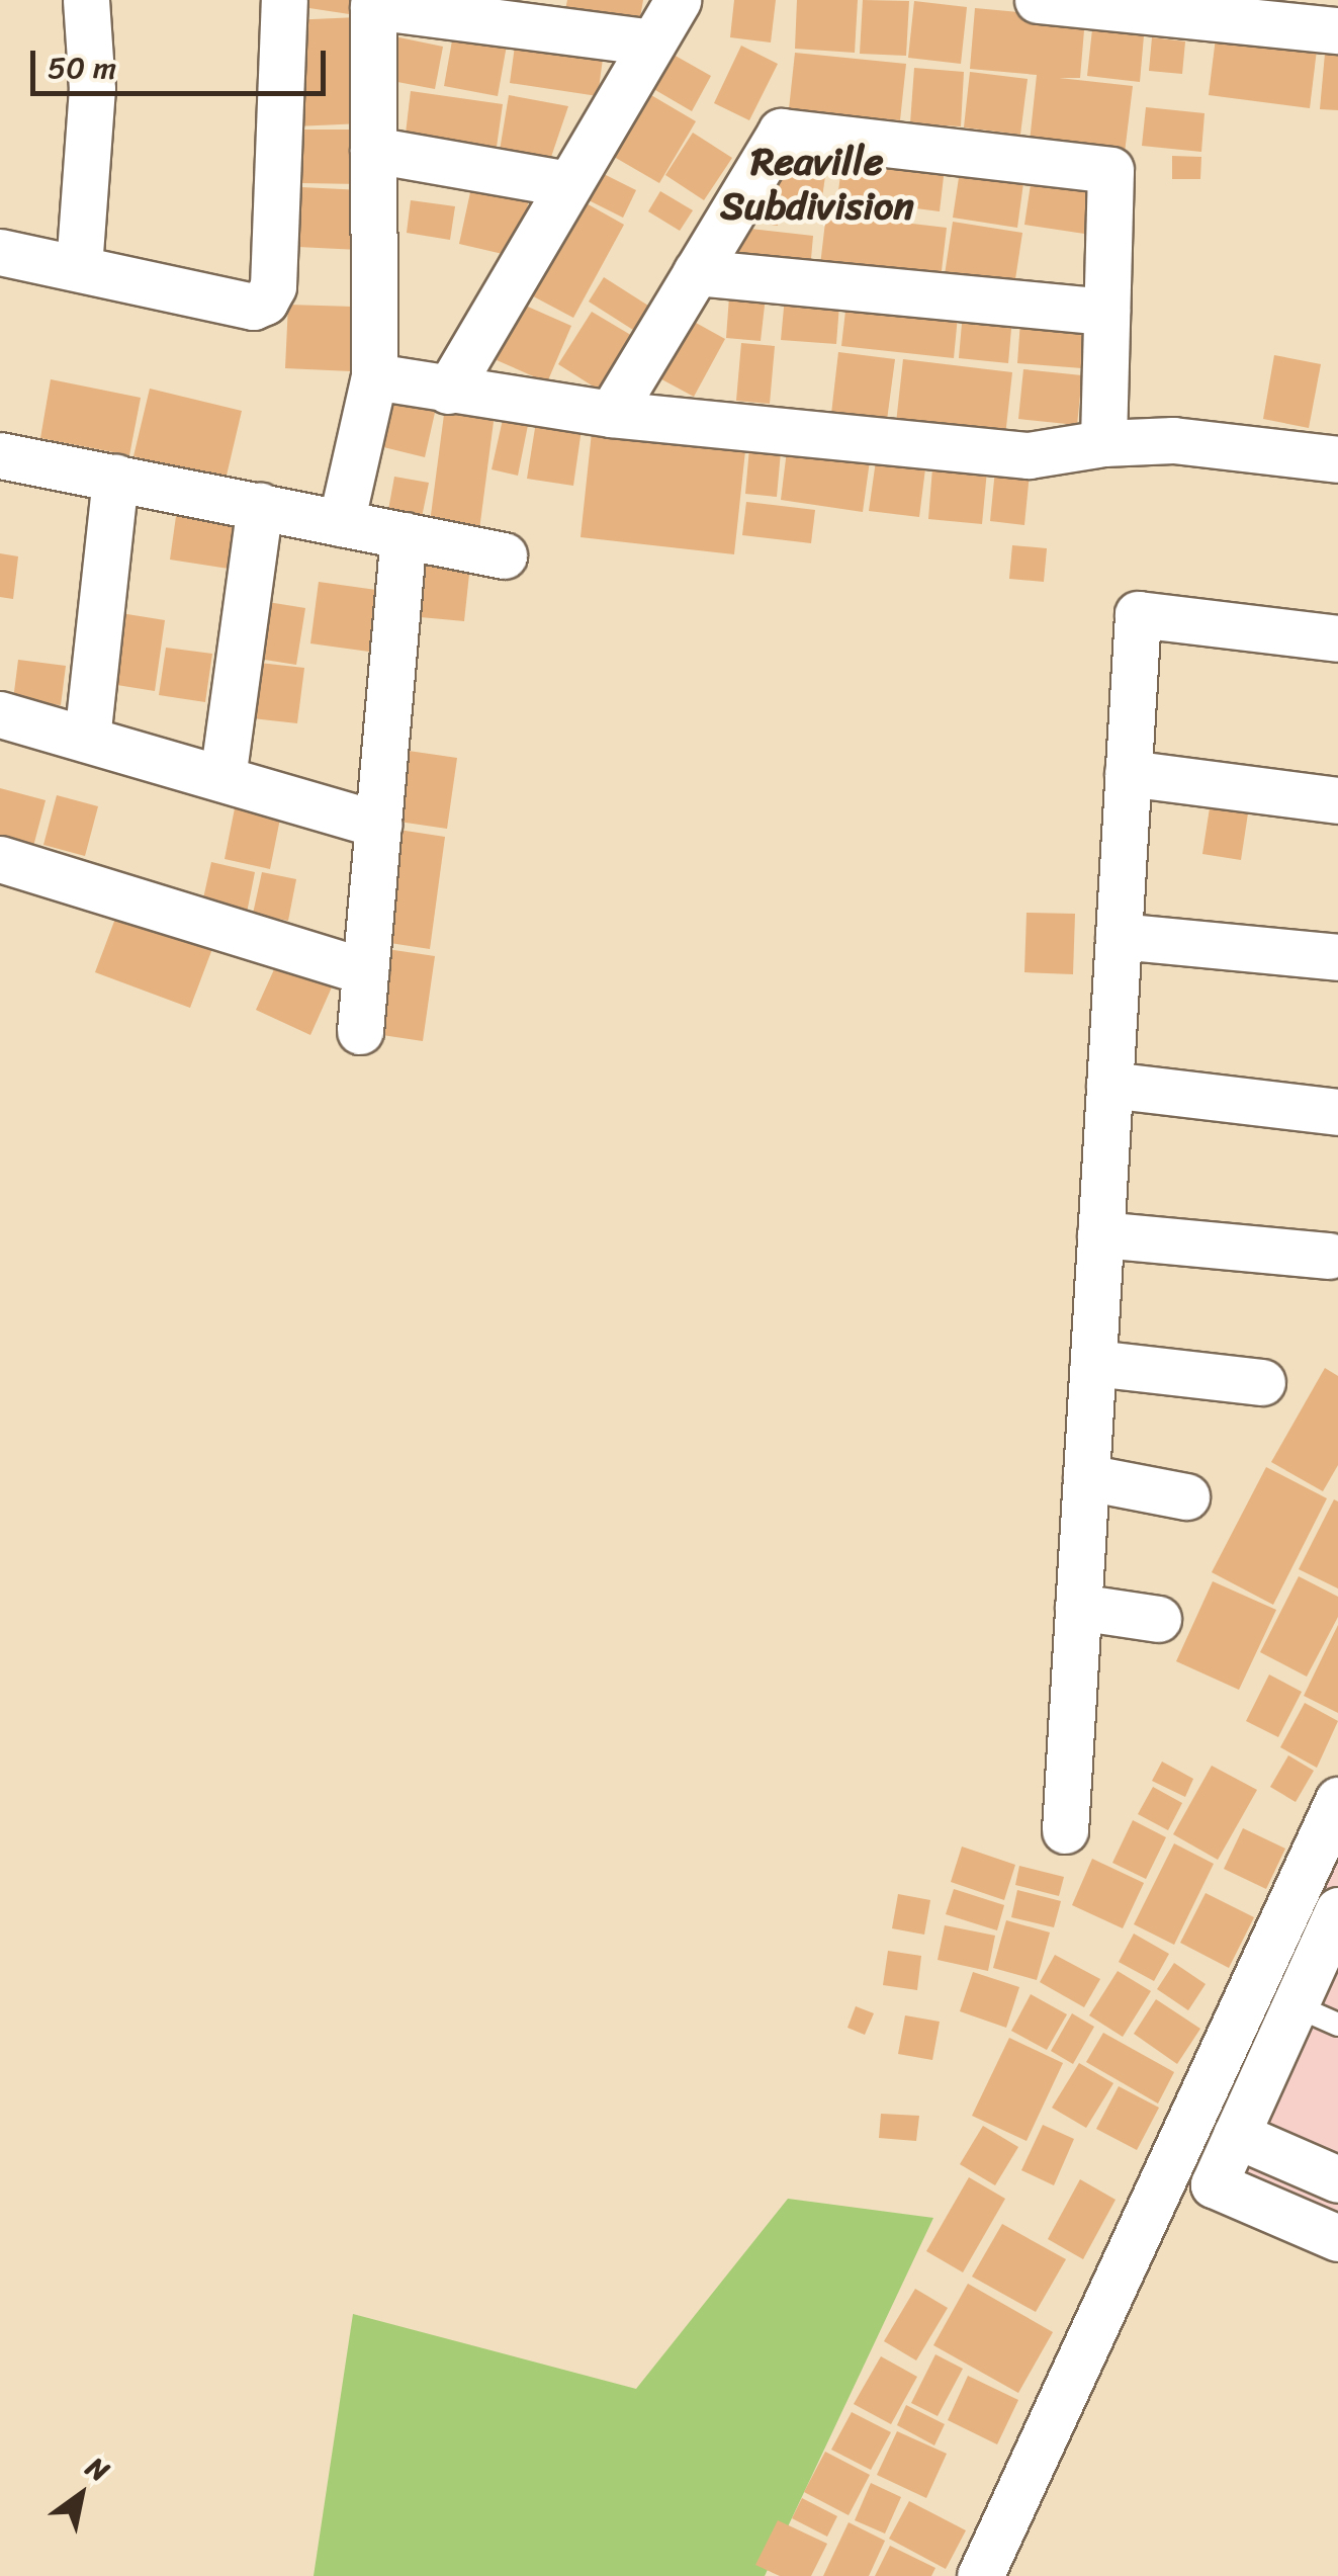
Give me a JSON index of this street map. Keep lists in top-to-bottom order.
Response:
{
  "districts": ["Reaville Subdivision"],
  "scale_bar": "50 m",
  "north": "top right"
}
